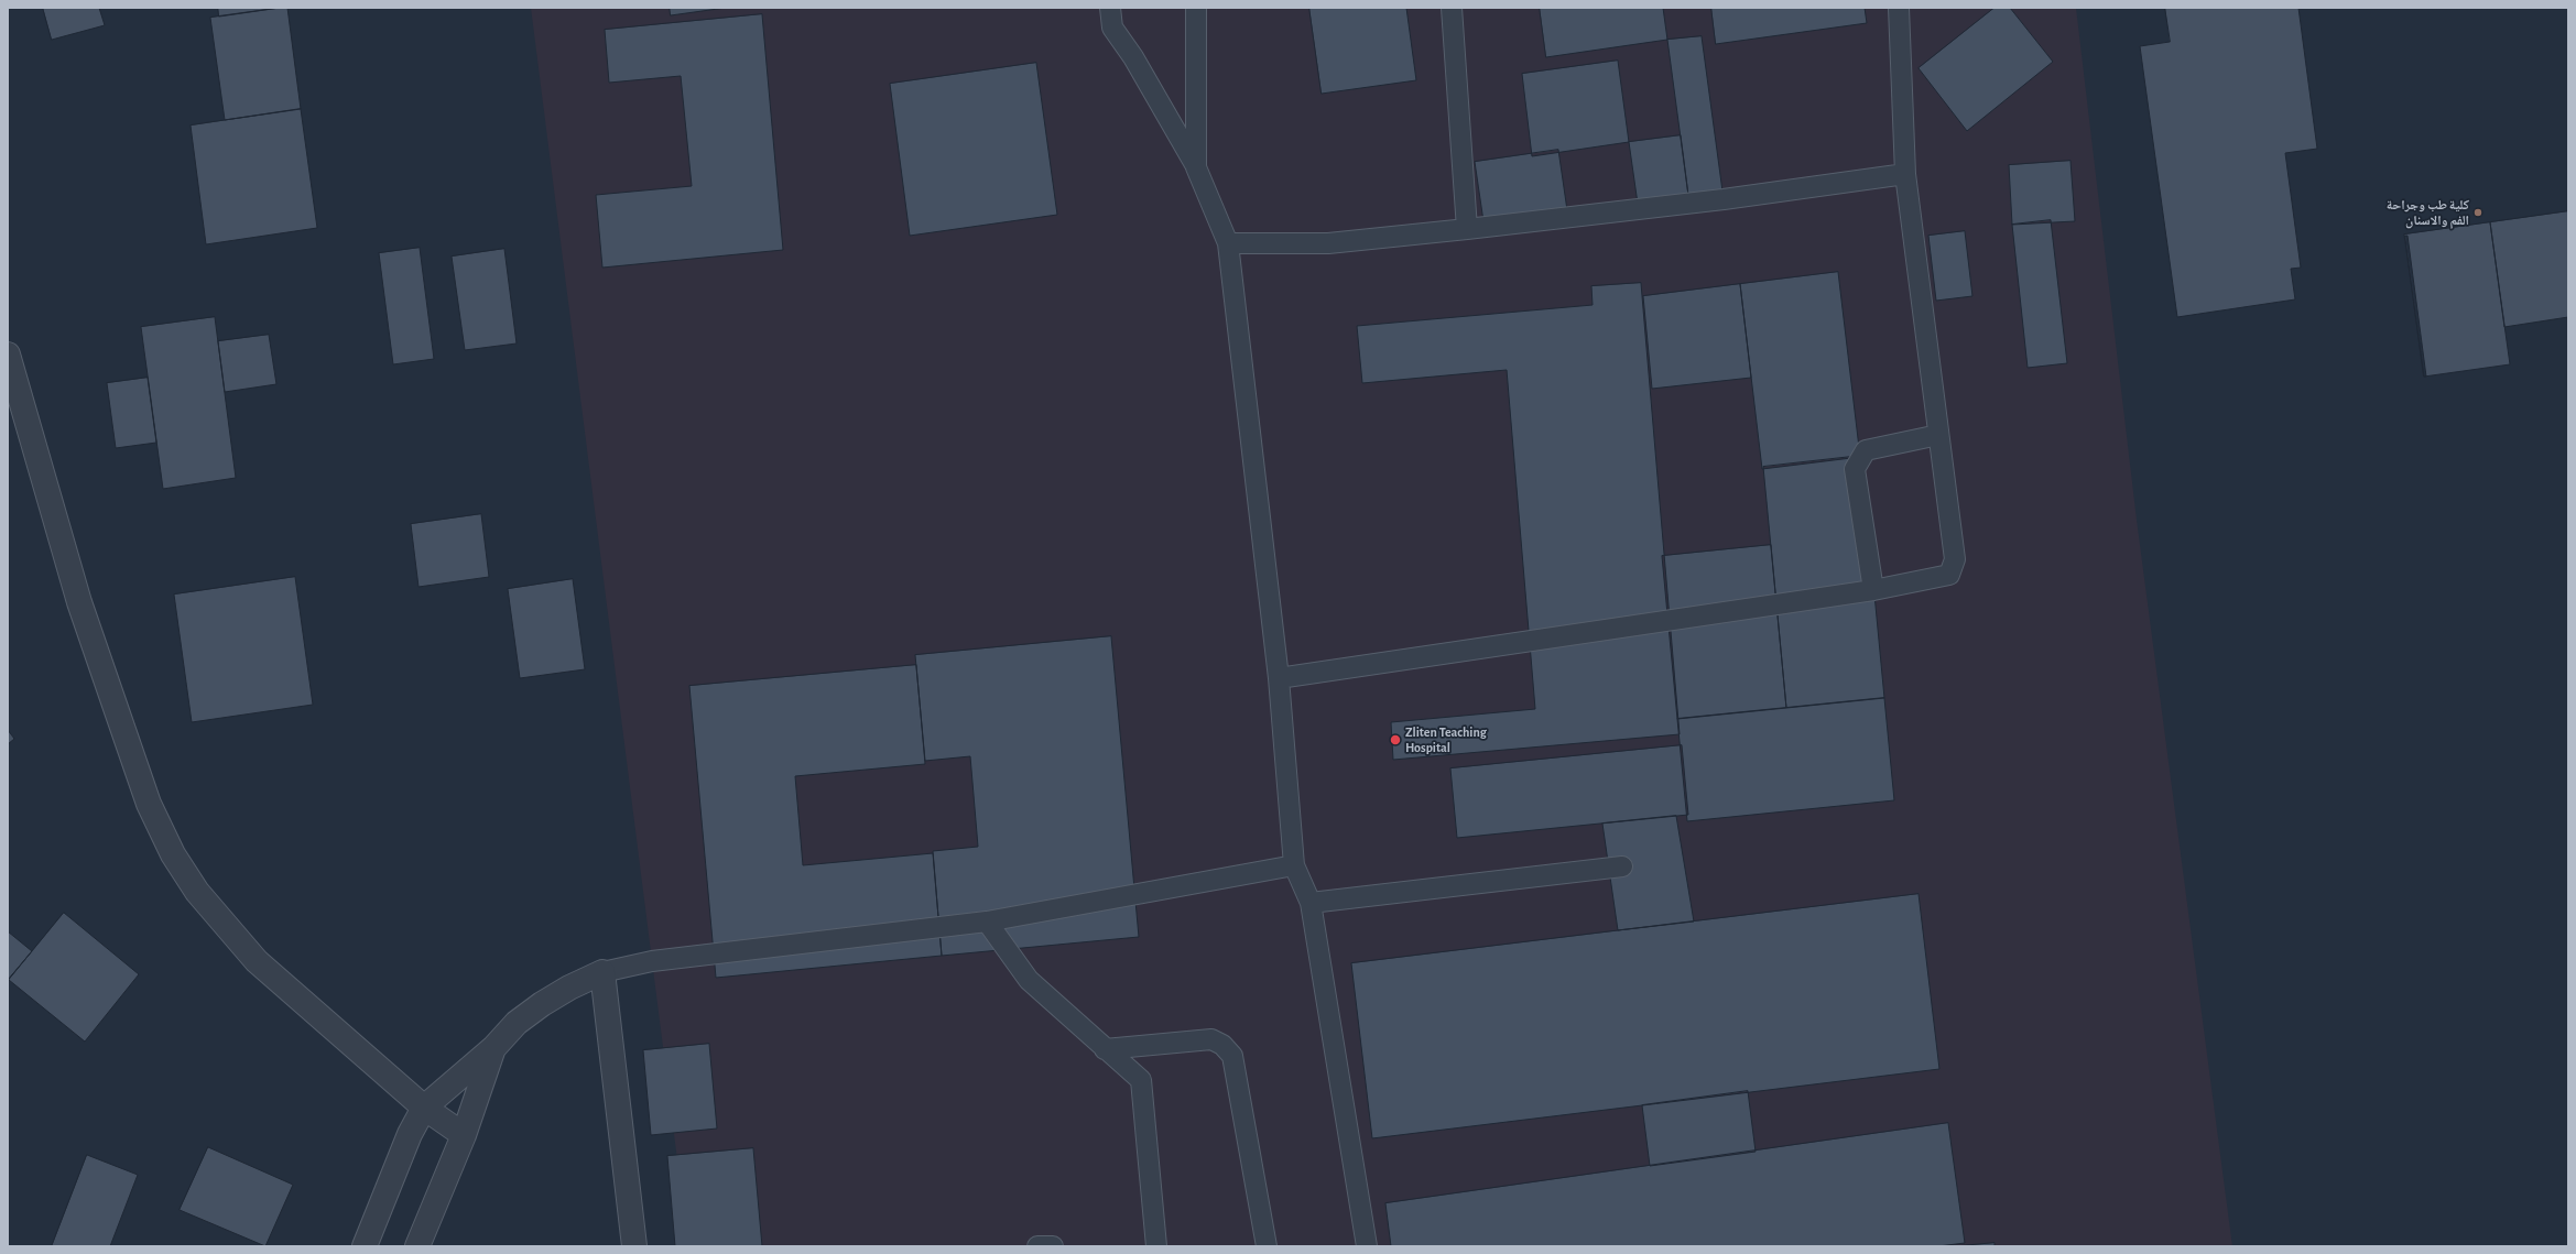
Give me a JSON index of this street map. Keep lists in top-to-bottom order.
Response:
{
  "places": ["كلية طب وجراحة الفم والاسنان", "Zliten Teaching Hospital"]
}
